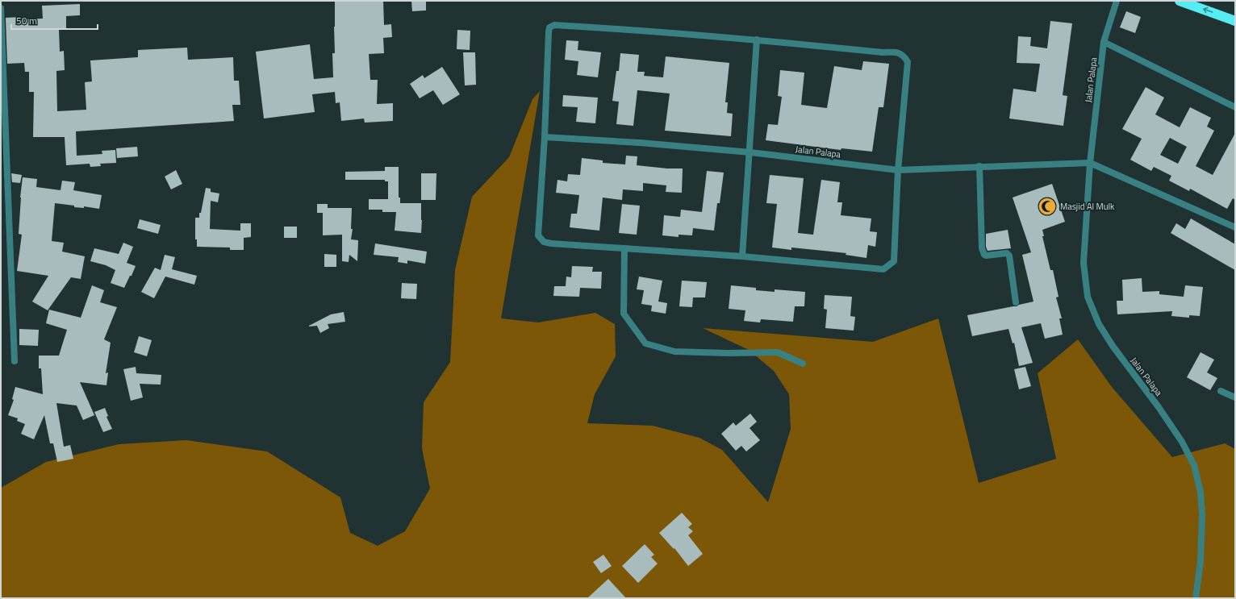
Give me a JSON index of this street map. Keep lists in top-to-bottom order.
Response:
{
  "streets": {
    "street": ["Jalan Palapa"]
  },
  "places": {
    "mosque": ["Masjid Al Mulk"]
  },
  "scale_bar": "50 m"
}
